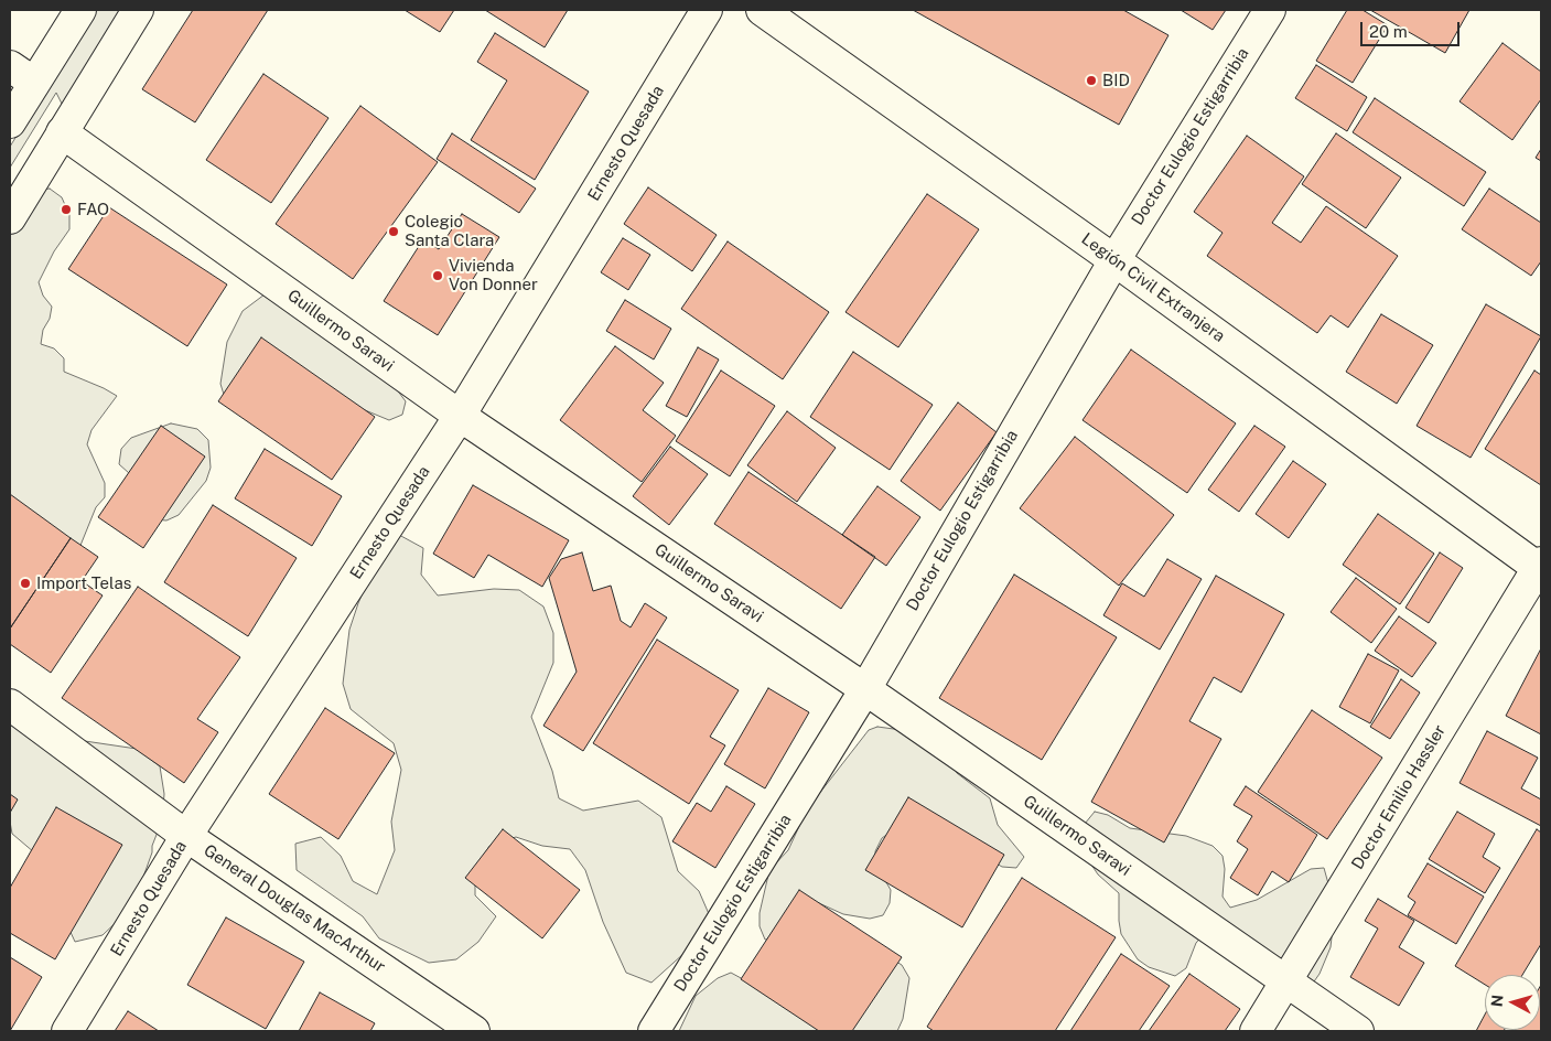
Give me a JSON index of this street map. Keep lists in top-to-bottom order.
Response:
{
  "streets": {
    "main road": [
      "Doctor Eulogio Estigarribia",
      "Ernesto Quesada",
      "Legión Civil Extranjera",
      "Guillermo Saravi",
      "Doctor Emilio Hassler",
      "General Douglas MacArthur"
    ]
  },
  "crossings": [
    ["Doctor Eulogio Estigarribia", "Legión Civil Extranjera"],
    ["Doctor Eulogio Estigarribia", "Guillermo Saravi"],
    ["Ernesto Quesada", "Guillermo Saravi"],
    ["Ernesto Quesada", "General Douglas MacArthur"],
    ["Legión Civil Extranjera", "Doctor Emilio Hassler"],
    ["Guillermo Saravi", "Doctor Emilio Hassler"]
  ],
  "places": [
    "BID",
    "FAO",
    "Colegio Santa Clara",
    "Vivienda Von Donner",
    "Import Telas"
  ],
  "scale_bar": "20 m",
  "north": "left"
}
